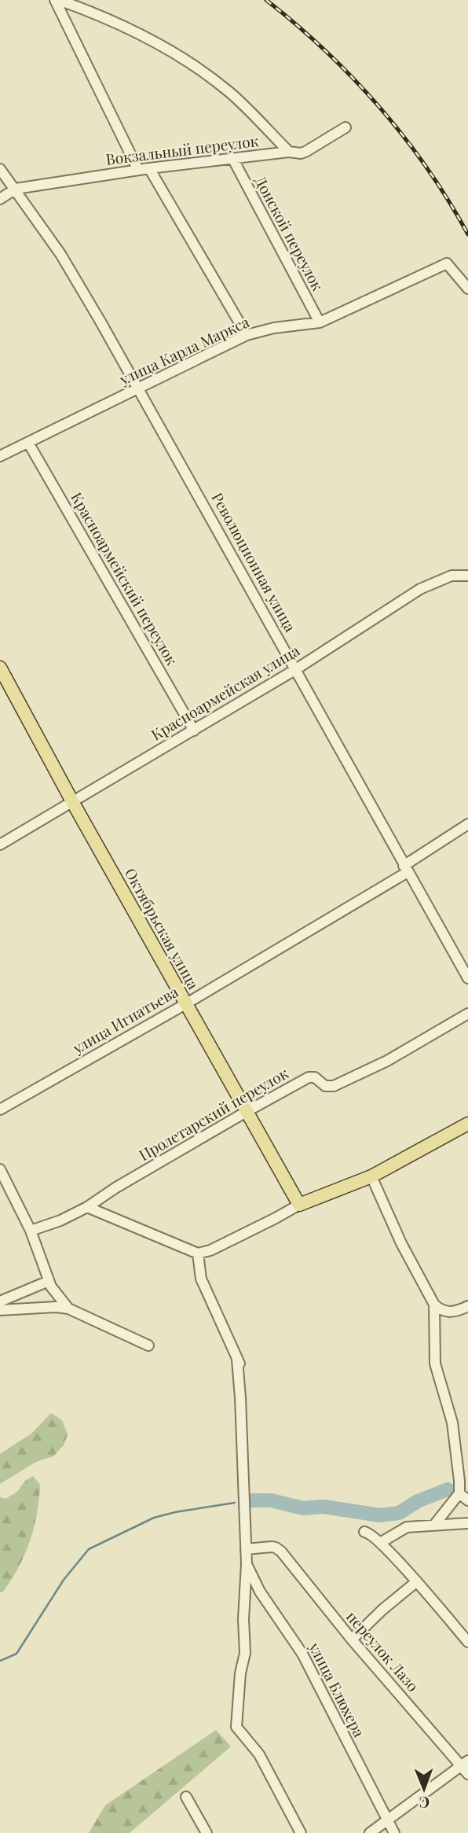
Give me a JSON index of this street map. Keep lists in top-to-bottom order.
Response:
{
  "streets": {
    "main road": ["Октябрьская улица"],
    "street": [
      "Вокзальный переулок",
      "Донской переулок",
      "улица Карла Маркса",
      "Революционная улица",
      "Красноармейский переулок",
      "Красноармейская улица",
      "улица Игнатьева",
      "Пролетарский переулок",
      "переулок Лазо",
      "улица Блюхера"
    ]
  },
  "crossings": [
    ["Вокзальный переулок", "Донской переулок"],
    ["Вокзальный переулок", "Революционная улица"],
    ["Донской переулок", "улица Карла Маркса"],
    ["улица Карла Маркса", "Революционная улица"],
    ["улица Карла Маркса", "Красноармейский переулок"],
    ["Революционная улица", "Красноармейская улица"],
    ["Революционная улица", "улица Игнатьева"],
    ["Красноармейский переулок", "Красноармейская улица"],
    ["Красноармейская улица", "Октябрьская улица"],
    ["Октябрьская улица", "улица Игнатьева"],
    ["Октябрьская улица", "Пролетарский переулок"]
  ],
  "north": "bottom"
}
